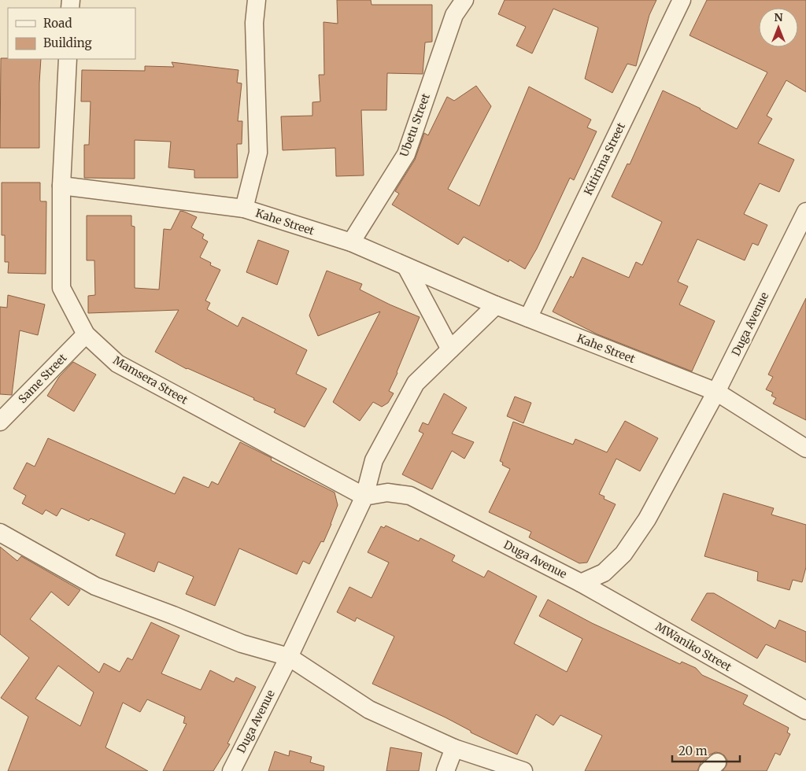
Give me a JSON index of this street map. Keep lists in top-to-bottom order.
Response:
{
  "streets": {
    "street": [
      "Ubetu Street",
      "Kitirima Street",
      "Kahe Street",
      "Duga Avenue",
      "Same Street",
      "Mamsera Street",
      "MWaniko Street"
    ]
  },
  "crossings": [
    ["Ubetu Street", "Kahe Street"],
    ["Kitirima Street", "Kahe Street"],
    ["Kahe Street", "Duga Avenue"],
    ["Kahe Street", "Mamsera Street"],
    ["Duga Avenue", "Mamsera Street"],
    ["Duga Avenue", "MWaniko Street"],
    ["Same Street", "Mamsera Street"]
  ],
  "legend": ["Road", "Building"],
  "scale_bar": "20 m",
  "north": "top"
}
